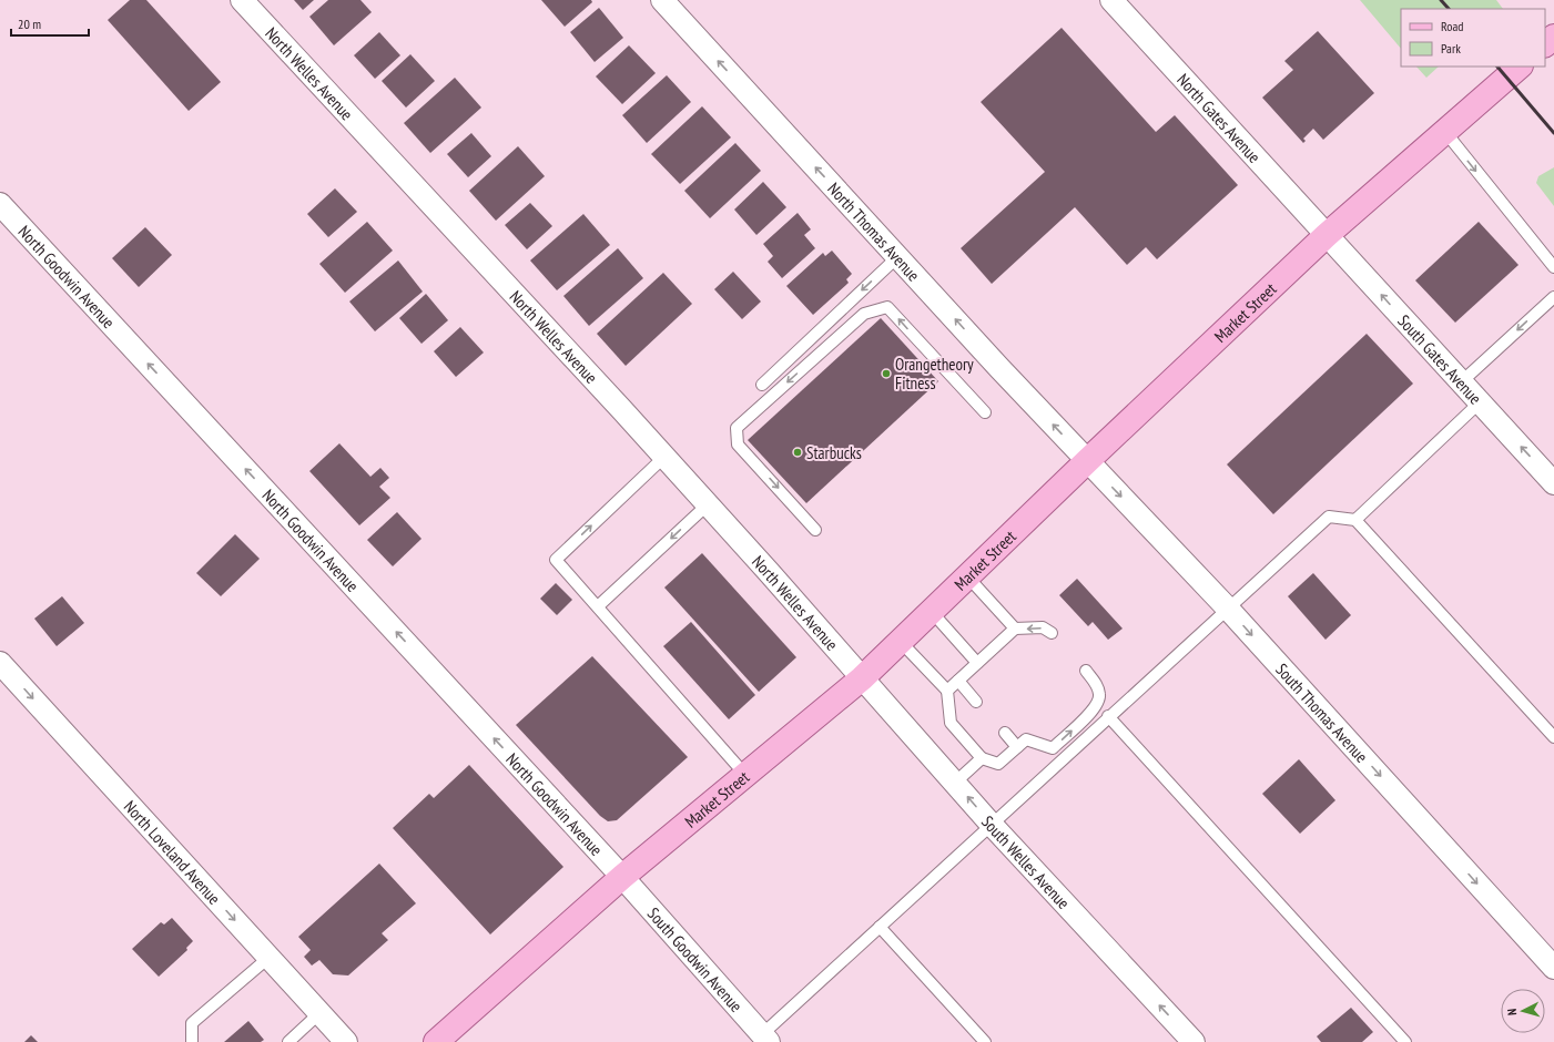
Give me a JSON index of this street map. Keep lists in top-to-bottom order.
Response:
{
  "streets": {
    "main road": ["Market Street"],
    "street": [
      "North Welles Avenue",
      "North Gates Avenue",
      "North Thomas Avenue",
      "North Goodwin Avenue",
      "South Gates Avenue",
      "South Thomas Avenue",
      "North Loveland Avenue",
      "South Welles Avenue",
      "South Goodwin Avenue"
    ]
  },
  "crossings": [
    ["North Welles Avenue", "Market Street"],
    ["North Welles Avenue", "South Welles Avenue"],
    ["North Gates Avenue", "Market Street"],
    ["North Gates Avenue", "South Gates Avenue"],
    ["North Thomas Avenue", "Market Street"],
    ["North Thomas Avenue", "South Thomas Avenue"],
    ["North Goodwin Avenue", "Market Street"],
    ["North Goodwin Avenue", "South Goodwin Avenue"],
    ["Market Street", "South Gates Avenue"],
    ["Market Street", "South Thomas Avenue"],
    ["Market Street", "South Welles Avenue"],
    ["Market Street", "South Goodwin Avenue"]
  ],
  "one_way": [
    "North Thomas Avenue",
    "North Goodwin Avenue",
    "South Gates Avenue",
    "South Thomas Avenue",
    "North Loveland Avenue",
    "South Welles Avenue"
  ],
  "places": ["Orangetheory Fitness", "Starbucks"],
  "legend": ["Road", "Park"],
  "scale_bar": "20 m",
  "north": "left"
}
